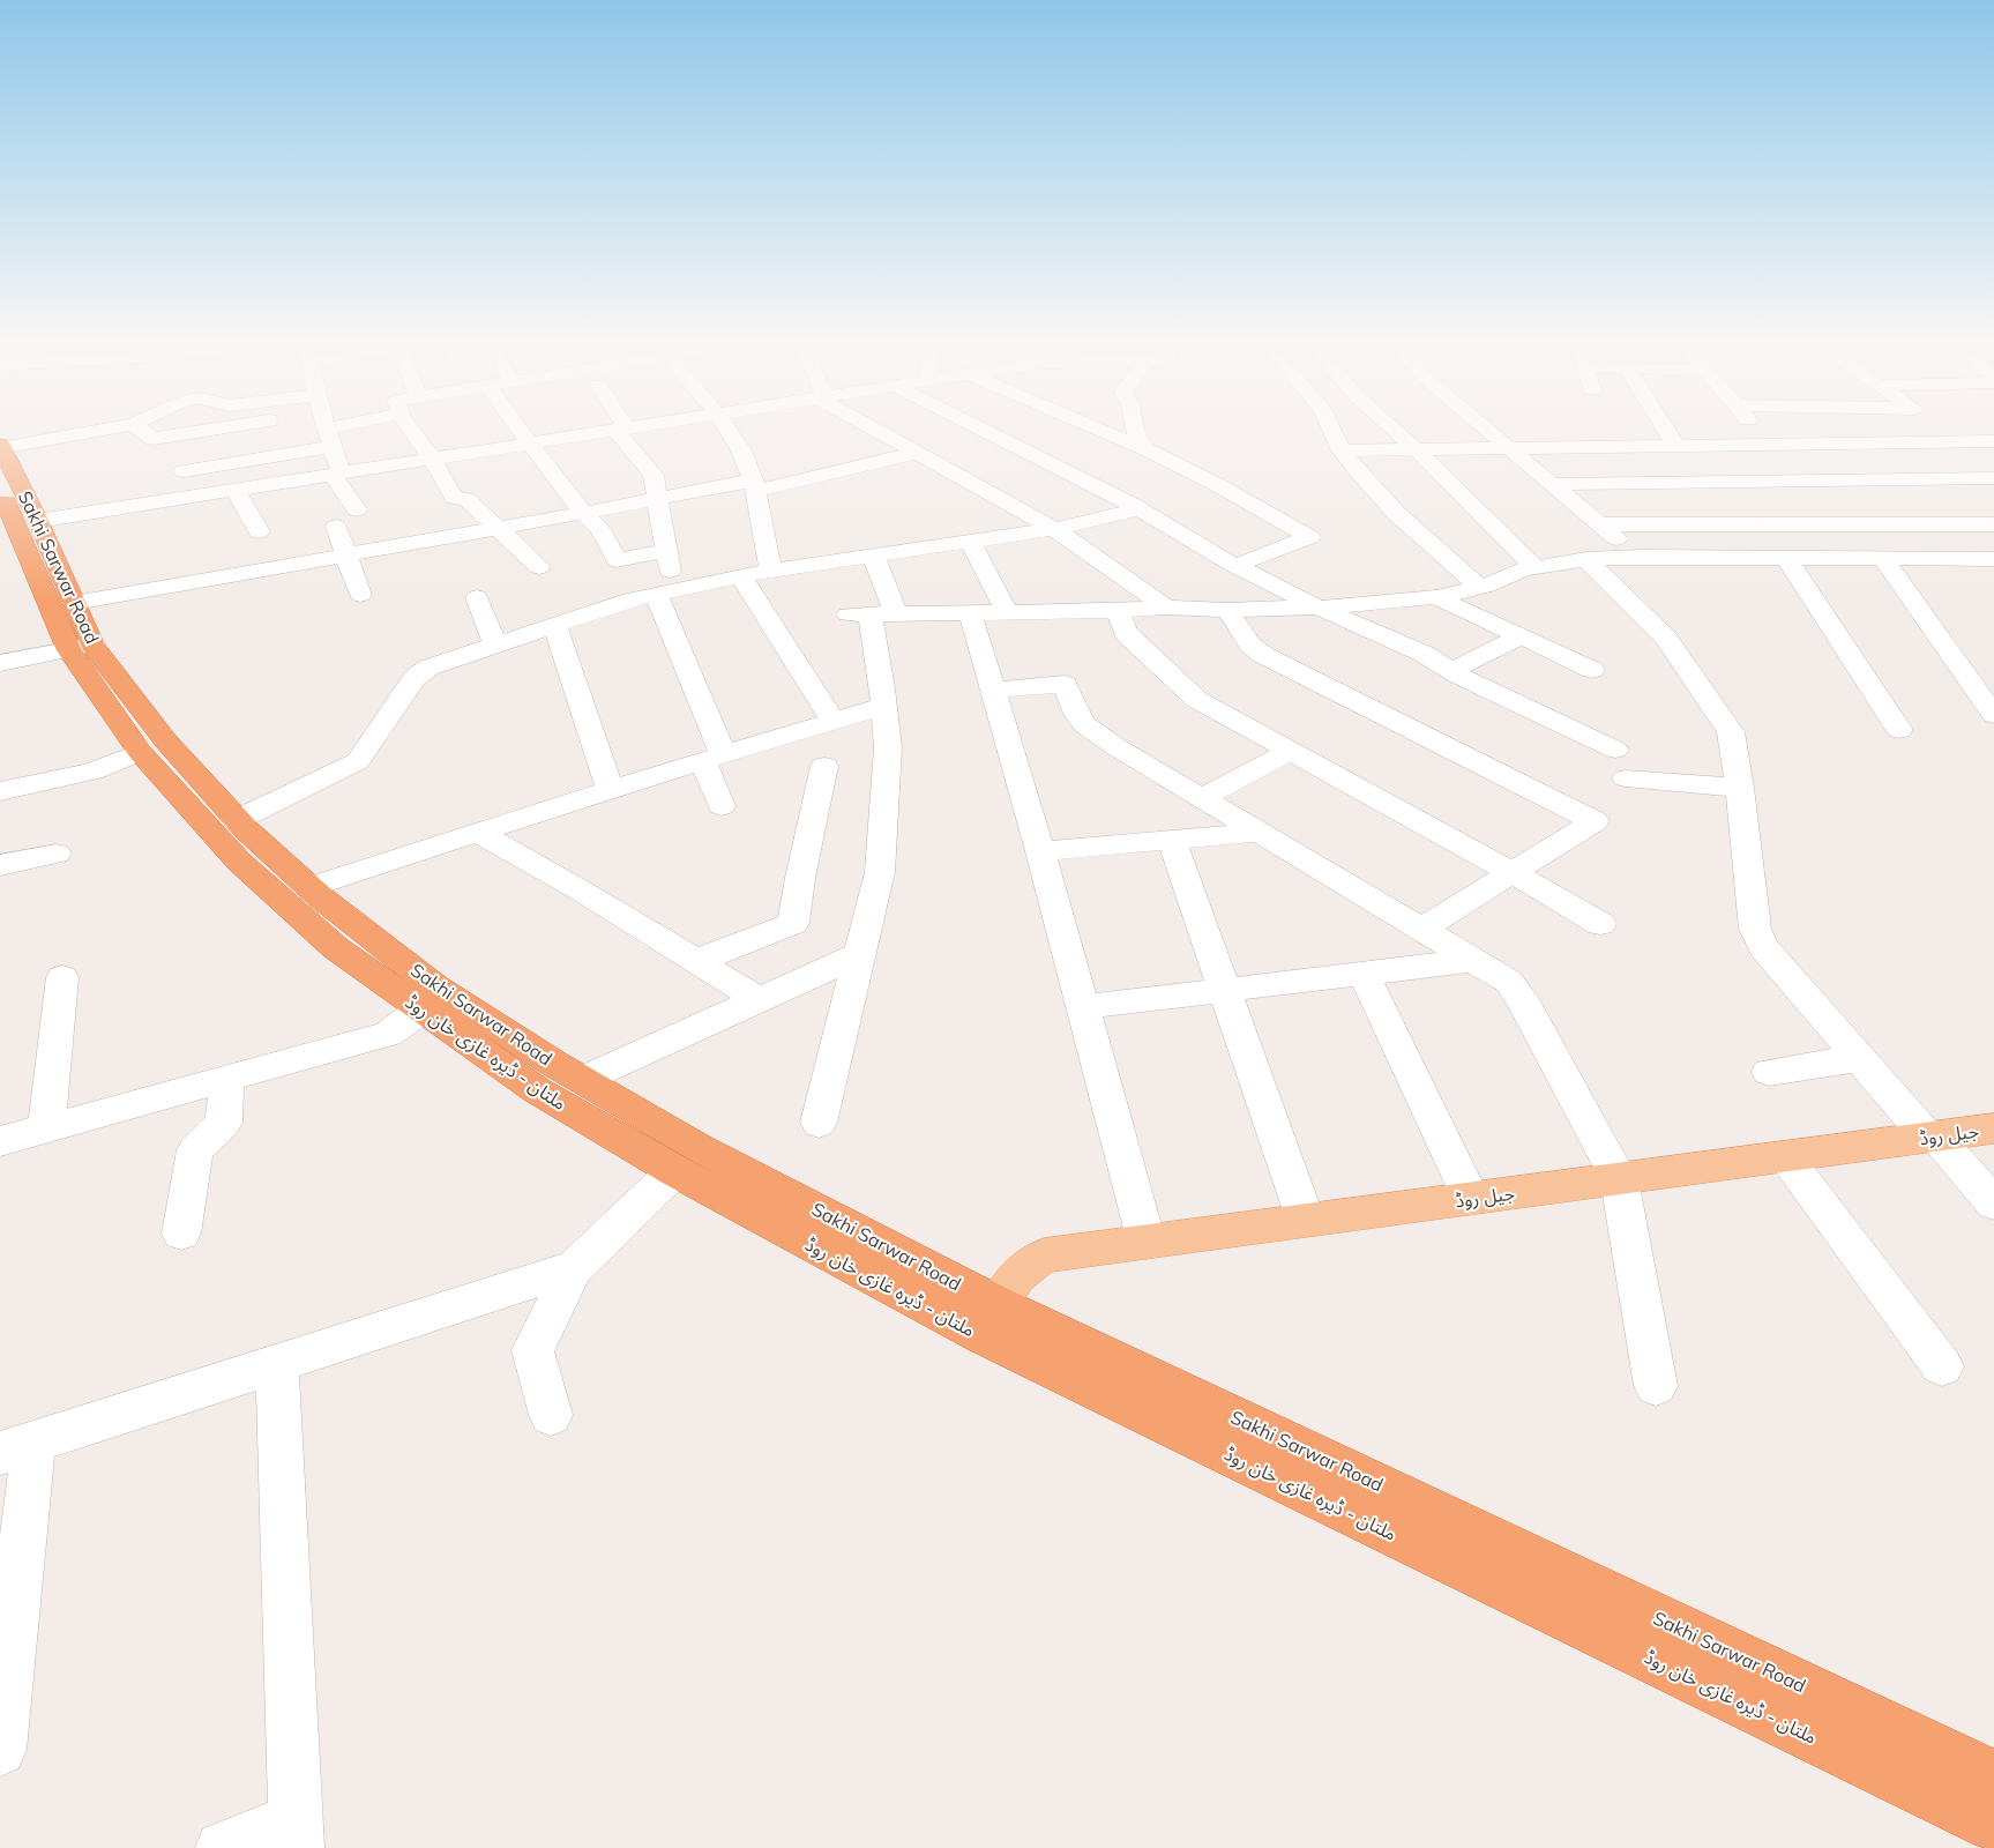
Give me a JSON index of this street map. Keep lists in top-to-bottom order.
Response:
{
  "streets": {
    "highway": ["Sakhi Sarwar Road", "ملتان - ڈیرہ غازی خان روڈ"],
    "main road": ["جیل روڈ"]
  },
  "crossings": [
    ["Sakhi Sarwar Road", "ملتان - ڈیرہ غازی خان روڈ"],
    ["Sakhi Sarwar Road", "جیل روڈ"]
  ]
}
